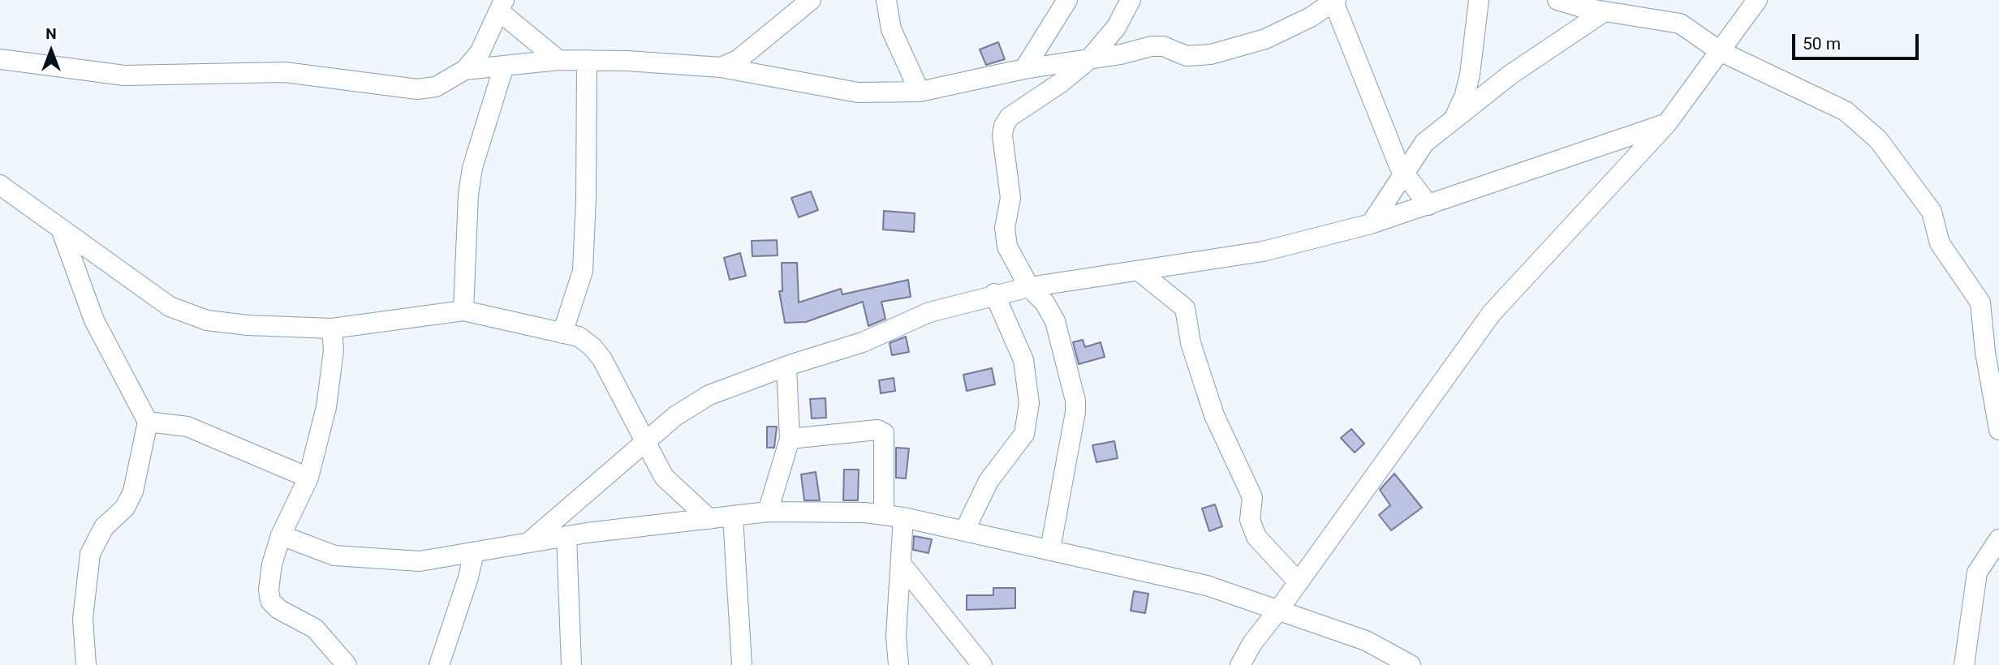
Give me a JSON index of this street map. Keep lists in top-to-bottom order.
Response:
{
  "scale_bar": "50 m",
  "north": "top"
}
